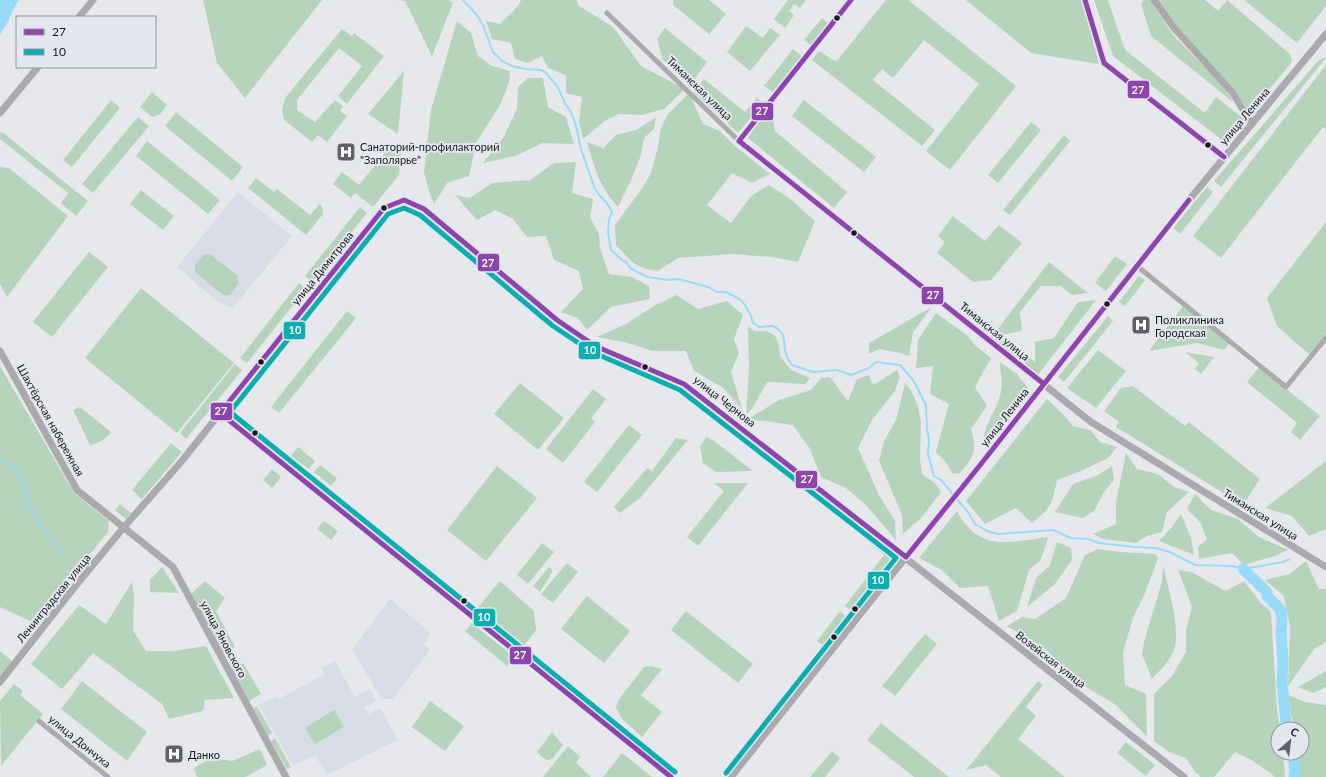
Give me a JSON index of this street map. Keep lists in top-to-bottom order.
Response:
{
  "streets": {
    "main road": [
      "Тиманская улица",
      "улица Ленина",
      "улица Димитрова",
      "улица Чернова",
      "Шахтёрская набережная",
      "Ленинградская улица",
      "улица Яновского",
      "Возейская улица"
    ],
    "street": ["улица Дончука"]
  },
  "crossings": [
    ["Тиманская улица", "улица Ленина"],
    ["улица Ленина", "улица Чернова"],
    ["улица Ленина", "Возейская улица"],
    ["улица Димитрова", "улица Чернова"],
    ["улица Димитрова", "Шахтёрская набережная"],
    ["улица Димитрова", "Ленинградская улица"],
    ["улица Димитрова", "улица Яновского"],
    ["улица Чернова", "Возейская улица"],
    ["Шахтёрская набережная", "Ленинградская улица"],
    ["Шахтёрская набережная", "улица Яновского"],
    ["Ленинградская улица", "улица Яновского"]
  ],
  "places": {
    "hospital": ["Санаторий-профилакторий \"Заполярье\"", "Поликлиника Городская", "Данко"]
  },
  "lines": ["transit line 27", "transit line 10"],
  "legend": ["27", "10"],
  "north": "top right"
}
